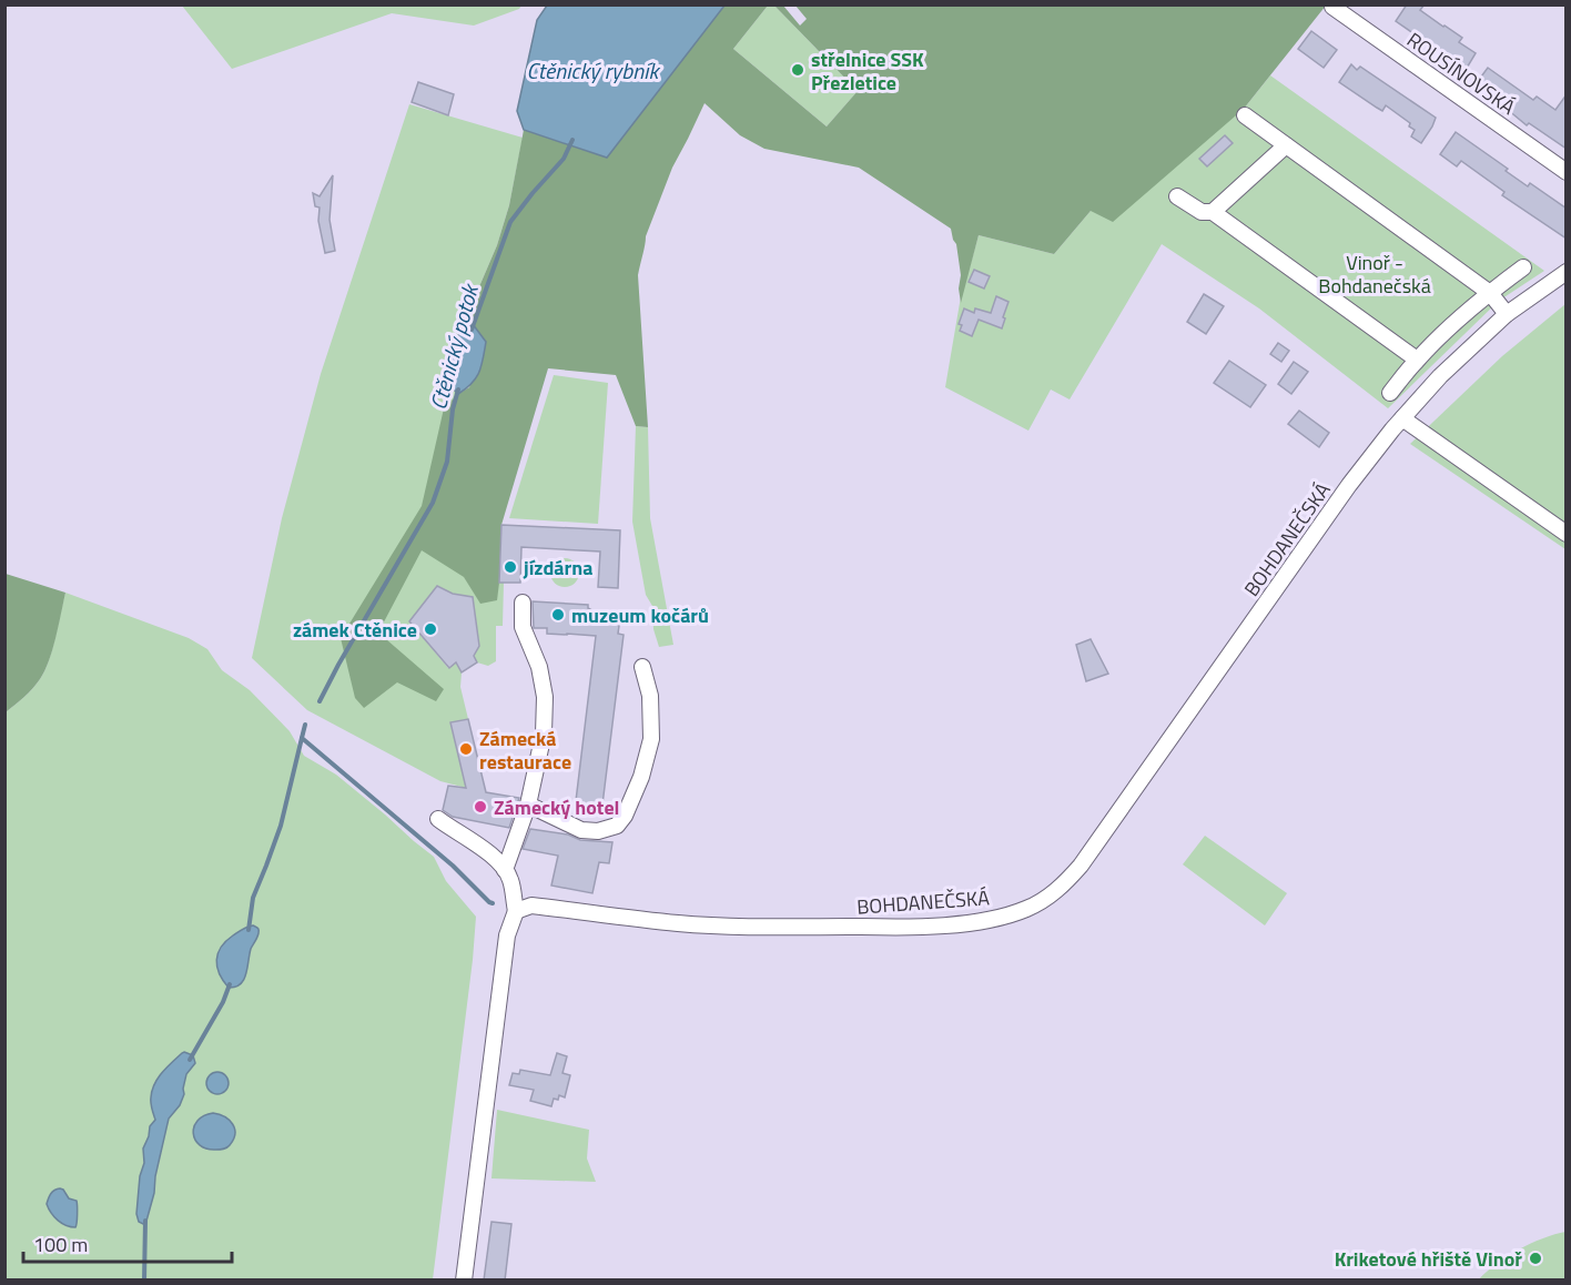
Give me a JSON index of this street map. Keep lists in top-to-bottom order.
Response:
{
  "streets": {
    "street": ["ROUSÍNOVSKÁ", "BOHDANEČSKÁ"]
  },
  "water": ["Ctěnický rybník", "Ctěnický potok"],
  "parks": ["Vinoř - Bohdanečská"],
  "places": [
    "střelnice SSK Přezletice",
    "jízdárna",
    "muzeum kočárů",
    "zámek Ctěnice",
    "Zámecká restaurace",
    "Zámecký hotel",
    "Kriketové hřiště Vinoř"
  ],
  "scale_bar": "100 m"
}
